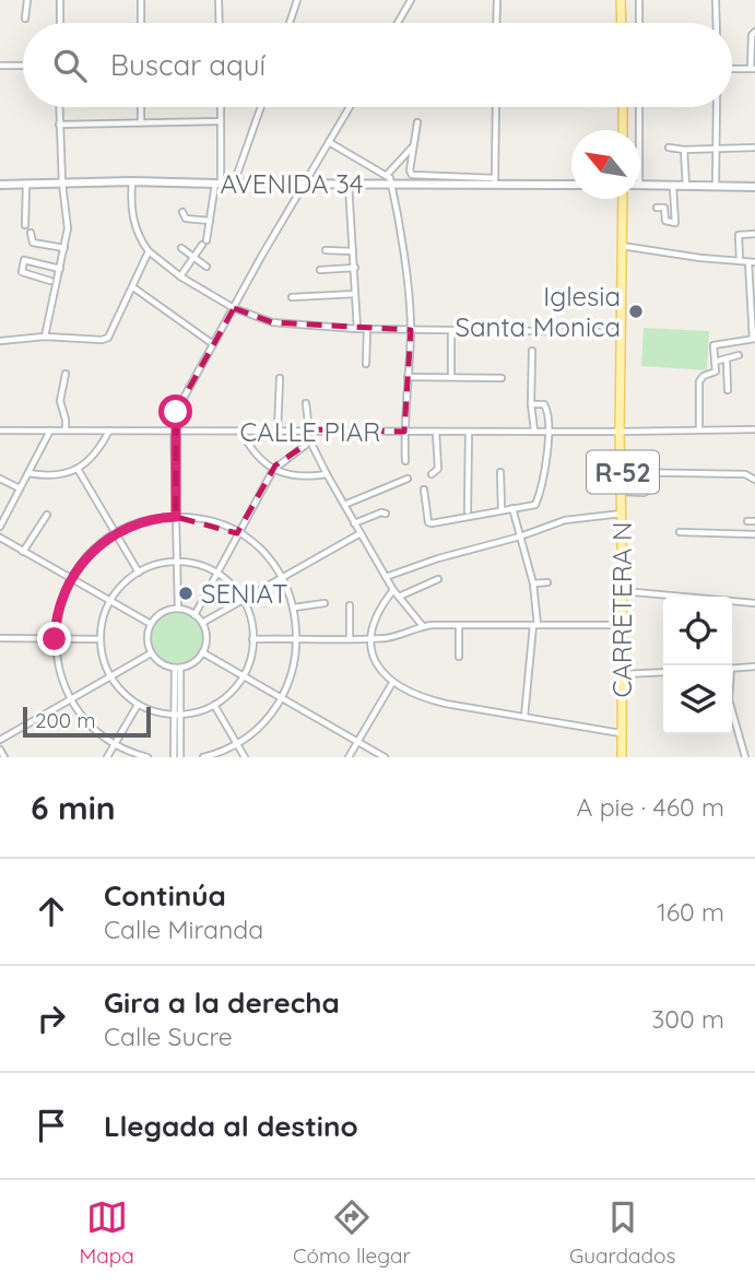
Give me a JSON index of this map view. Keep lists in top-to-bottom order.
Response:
{
  "streets": {
    "main road": ["R-52", "CARRETERA N"],
    "street": ["AVENIDA 34", "CALLE PIAR"]
  },
  "crossings": [
    ["CALLE PIAR", "CARRETERA N"]
  ],
  "places": ["Iglesia Santa Monica", "SENIAT"],
  "scale_bar": "200 m",
  "north": "top left",
  "page": {
    "search": "Buscar aquí",
    "scale": "200 m",
    "heading": ["6 min", "A pie · 460 m"],
    "list": [
      ["Continúa", "Calle Miranda", "160 m"],
      ["Gira a la derecha", "Calle Sucre", "300 m"],
      "Llegada al destino"
    ],
    "nav": ["Mapa", "Cómo llegar", "Guardados"]
  }
}
